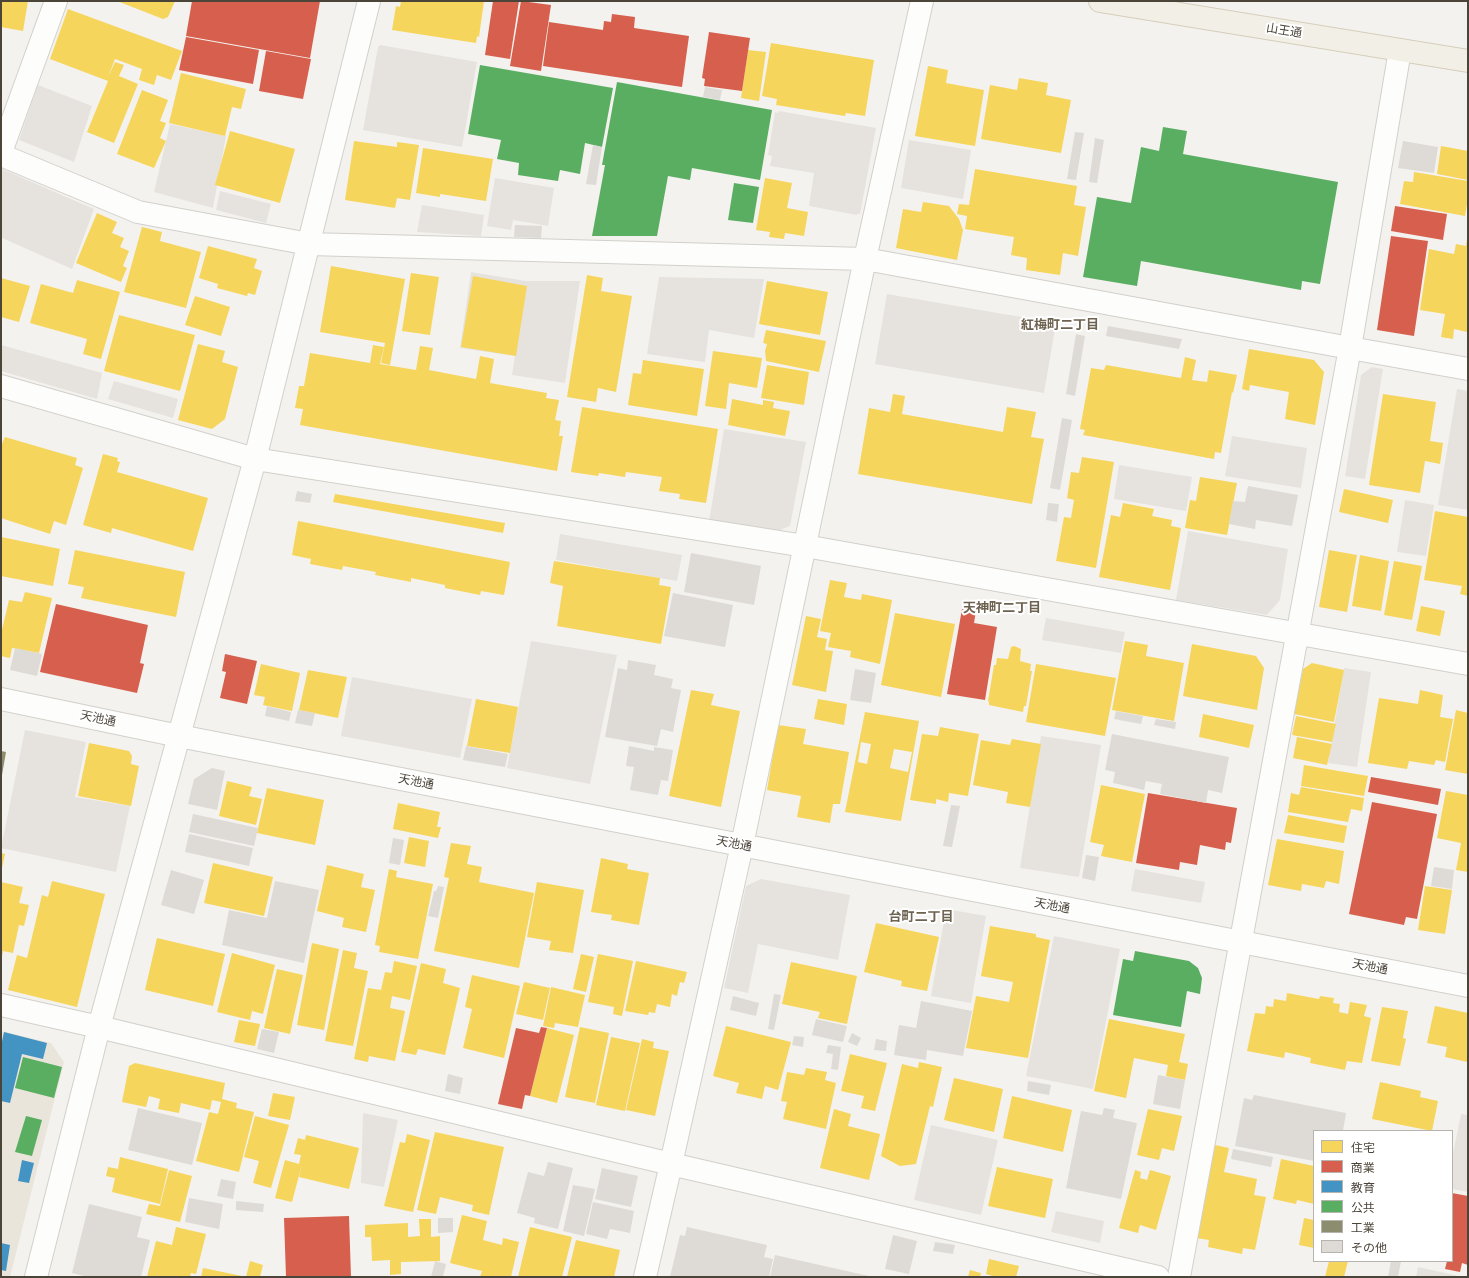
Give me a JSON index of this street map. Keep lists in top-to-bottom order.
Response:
{
  "streets": {
    "main road": ["山王通"],
    "street": ["天池通"]
  },
  "districts": ["紅梅町二丁目", "天神町二丁目", "台町二丁目"],
  "legend": [
    "住宅",
    "商業",
    "教育",
    "公共",
    "工業",
    "その他"
  ]
}
